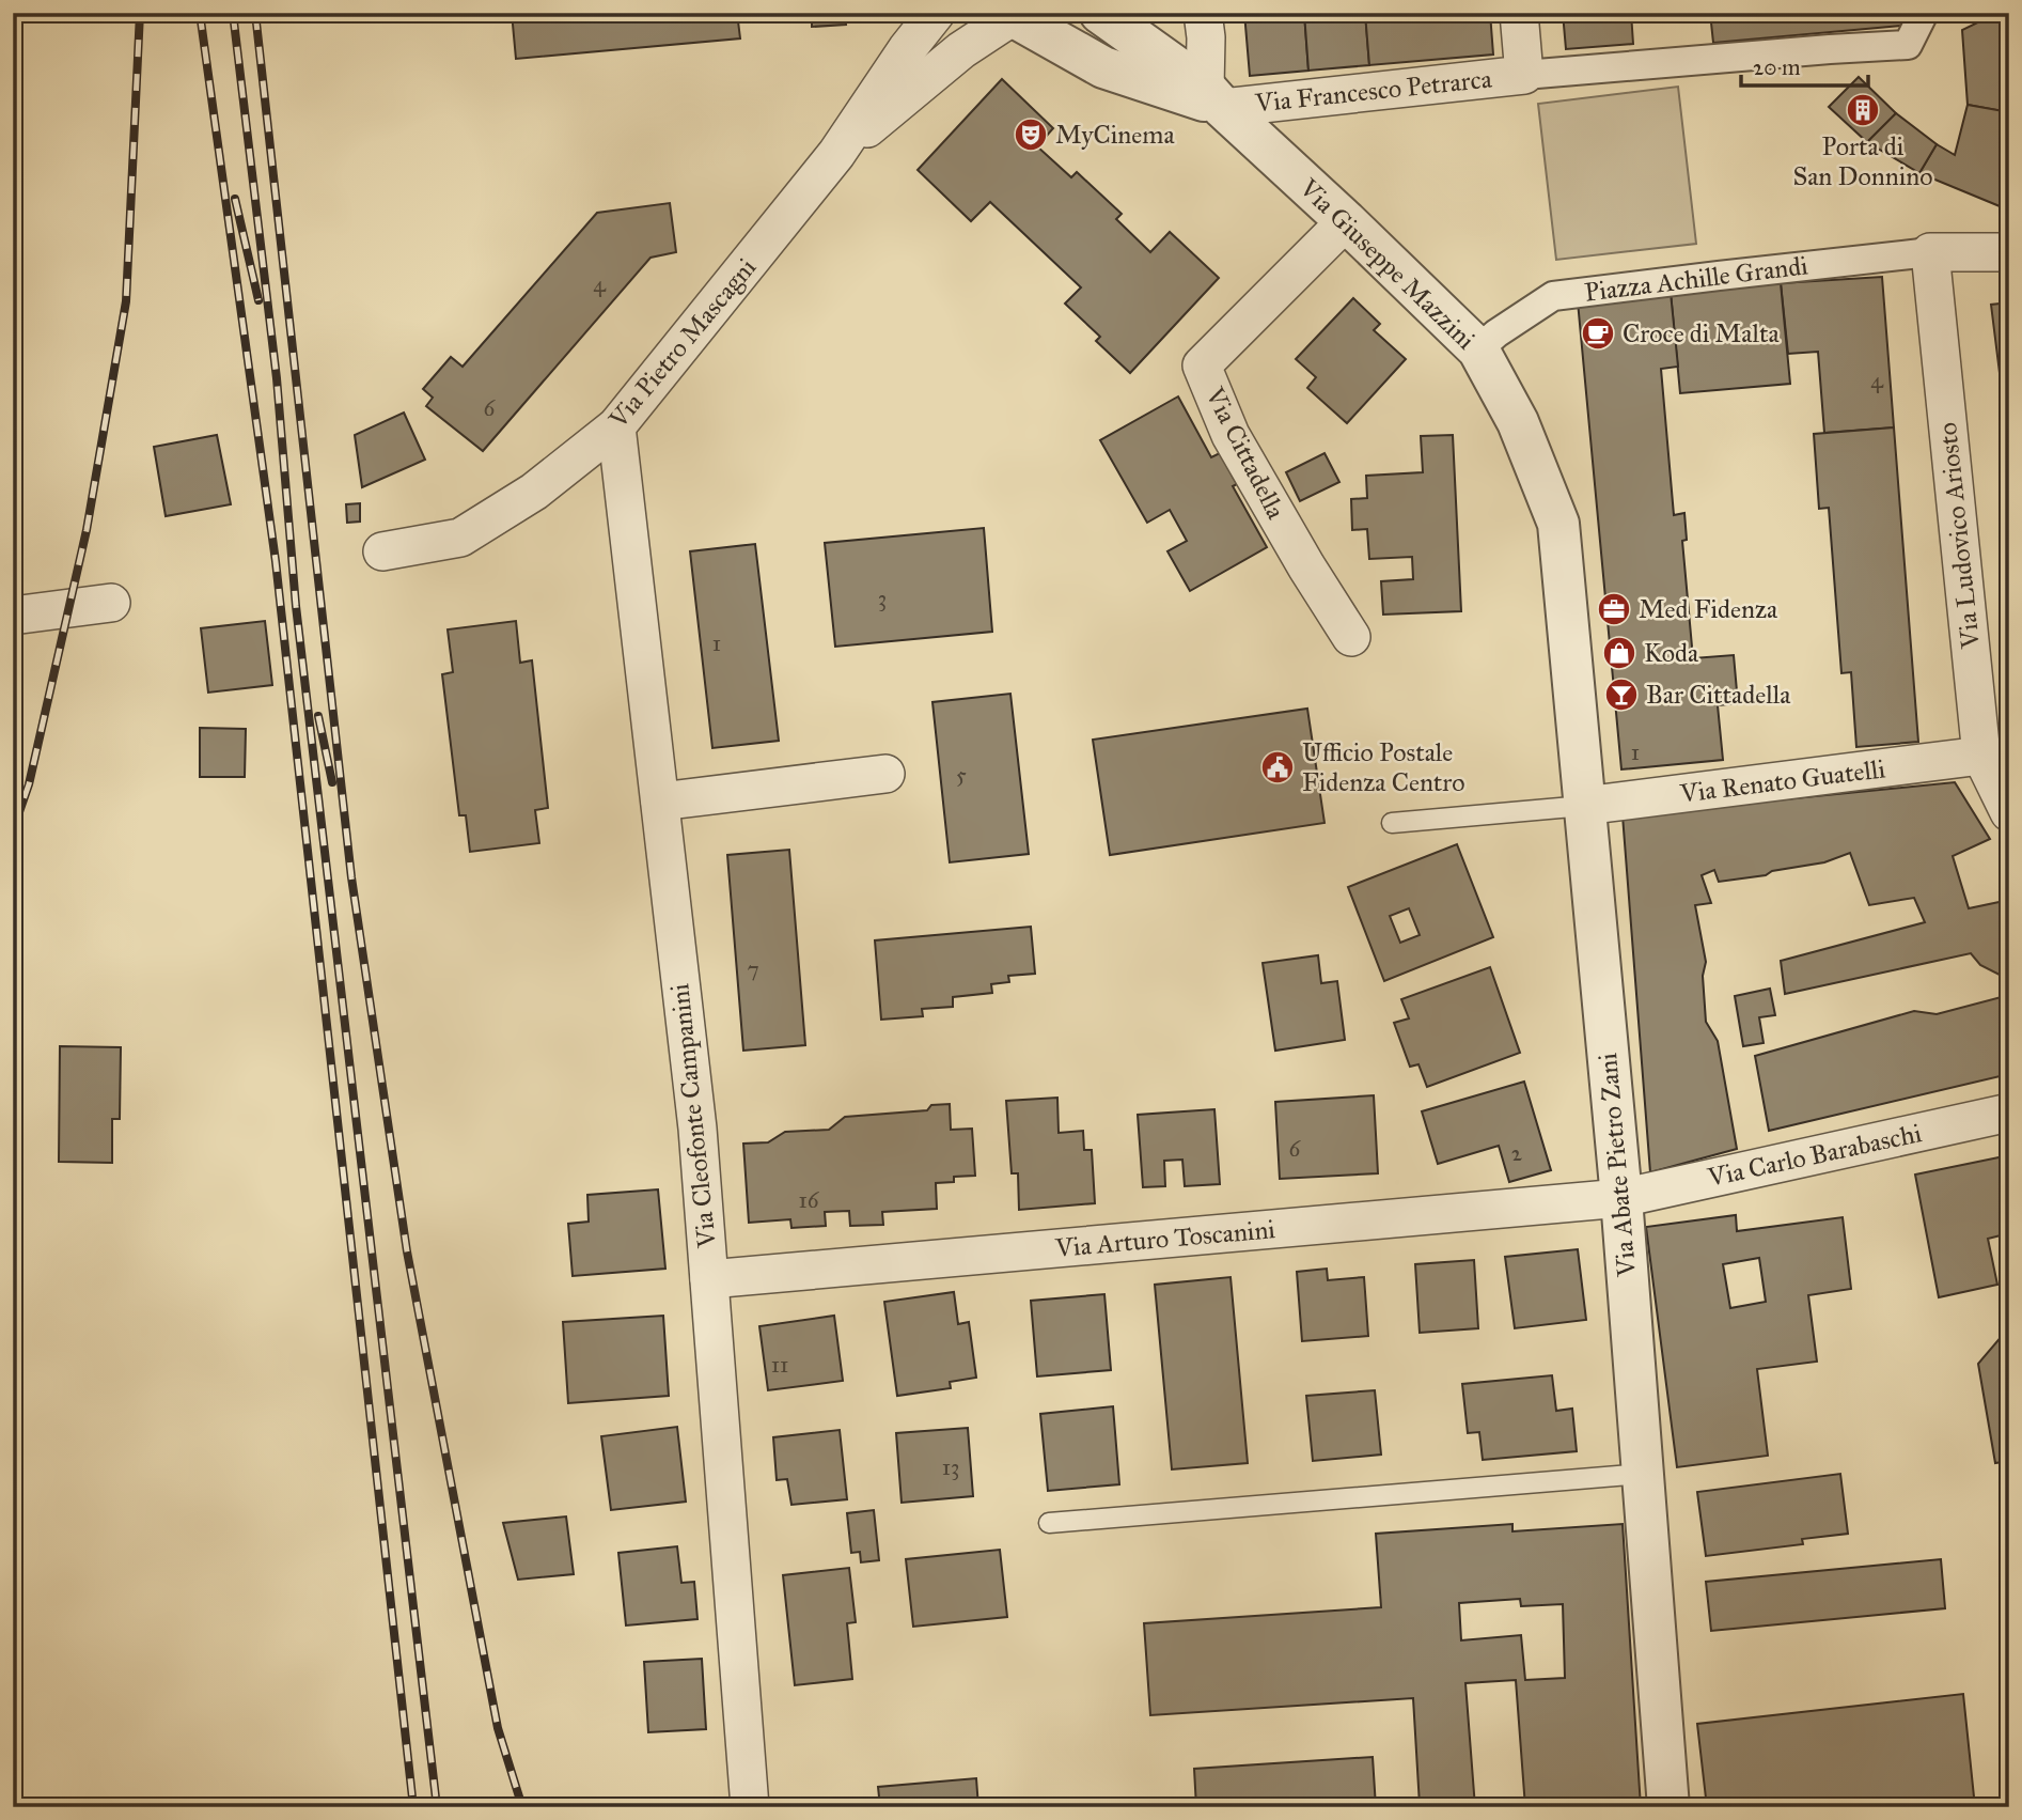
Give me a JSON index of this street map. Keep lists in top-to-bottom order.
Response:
{
  "streets": {
    "street": [
      "Via Francesco Petrarca",
      "Via Giuseppe Mazzini",
      "Piazza Achille Grandi",
      "Via Pietro Mascagni",
      "Via Cittadella",
      "Via Ludovico Ariosto",
      "Via Renato Guatelli",
      "Via Cleofonte Campanini",
      "Via Carlo Barabaschi",
      "Via Abate Pietro Zani",
      "Via Arturo Toscanini"
    ]
  },
  "crossings": [
    ["Via Francesco Petrarca", "Via Giuseppe Mazzini"],
    ["Via Giuseppe Mazzini", "Piazza Achille Grandi"],
    ["Via Giuseppe Mazzini", "Via Pietro Mascagni"],
    ["Via Giuseppe Mazzini", "Via Cittadella"],
    ["Via Giuseppe Mazzini", "Via Abate Pietro Zani"],
    ["Piazza Achille Grandi", "Via Ludovico Ariosto"],
    ["Via Pietro Mascagni", "Via Cleofonte Campanini"],
    ["Via Ludovico Ariosto", "Via Renato Guatelli"],
    ["Via Renato Guatelli", "Via Abate Pietro Zani"],
    ["Via Cleofonte Campanini", "Via Arturo Toscanini"],
    ["Via Carlo Barabaschi", "Via Abate Pietro Zani"],
    ["Via Carlo Barabaschi", "Via Arturo Toscanini"],
    ["Via Abate Pietro Zani", "Via Arturo Toscanini"]
  ],
  "places": {
    "building": ["Porta di San Donnino"],
    "theatre": ["MyCinema"],
    "cafe": ["Croce di Malta"],
    "office": ["Med Fidenza"],
    "shop": ["Koda"],
    "bar": ["Bar Cittadella"],
    "public building": ["Ufficio Postale Fidenza Centro"]
  },
  "house_numbers": [
    "4",
    "4",
    "6",
    "3",
    "1",
    "1",
    "5",
    "7",
    "6",
    "2",
    "16",
    "11",
    "13"
  ],
  "scale_bar": "20 m"
}
